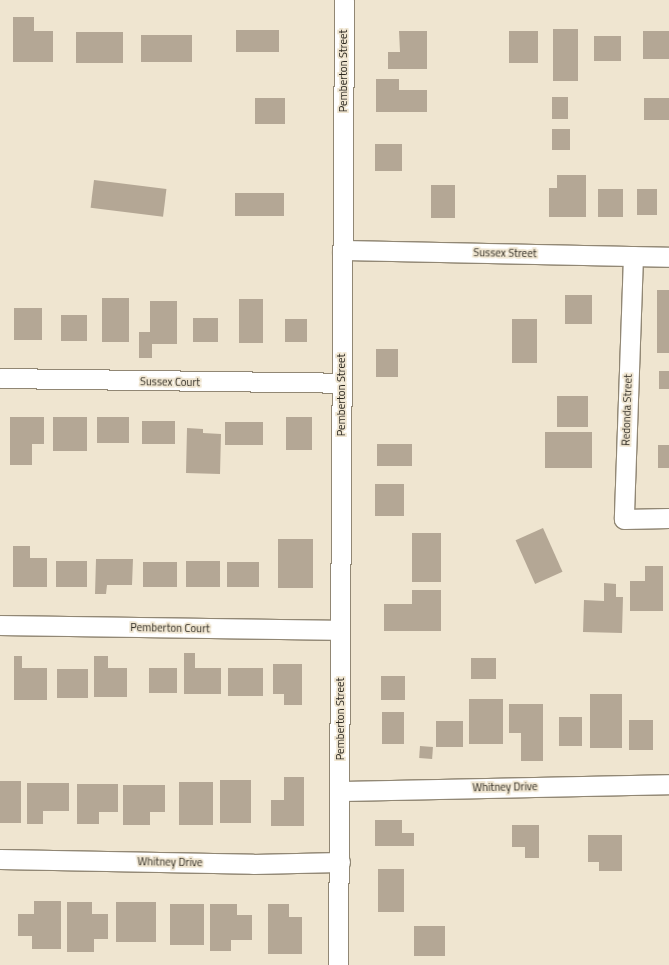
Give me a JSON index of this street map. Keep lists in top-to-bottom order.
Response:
{
  "streets": {
    "street": [
      "Pemberton Street",
      "Sussex Street",
      "Sussex Court",
      "Redonda Street",
      "Pemberton Court",
      "Whitney Drive"
    ]
  },
  "crossings": [
    ["Pemberton Street", "Sussex Street"],
    ["Pemberton Street", "Sussex Court"],
    ["Pemberton Street", "Pemberton Court"],
    ["Pemberton Street", "Whitney Drive"],
    ["Sussex Street", "Redonda Street"]
  ]
}
